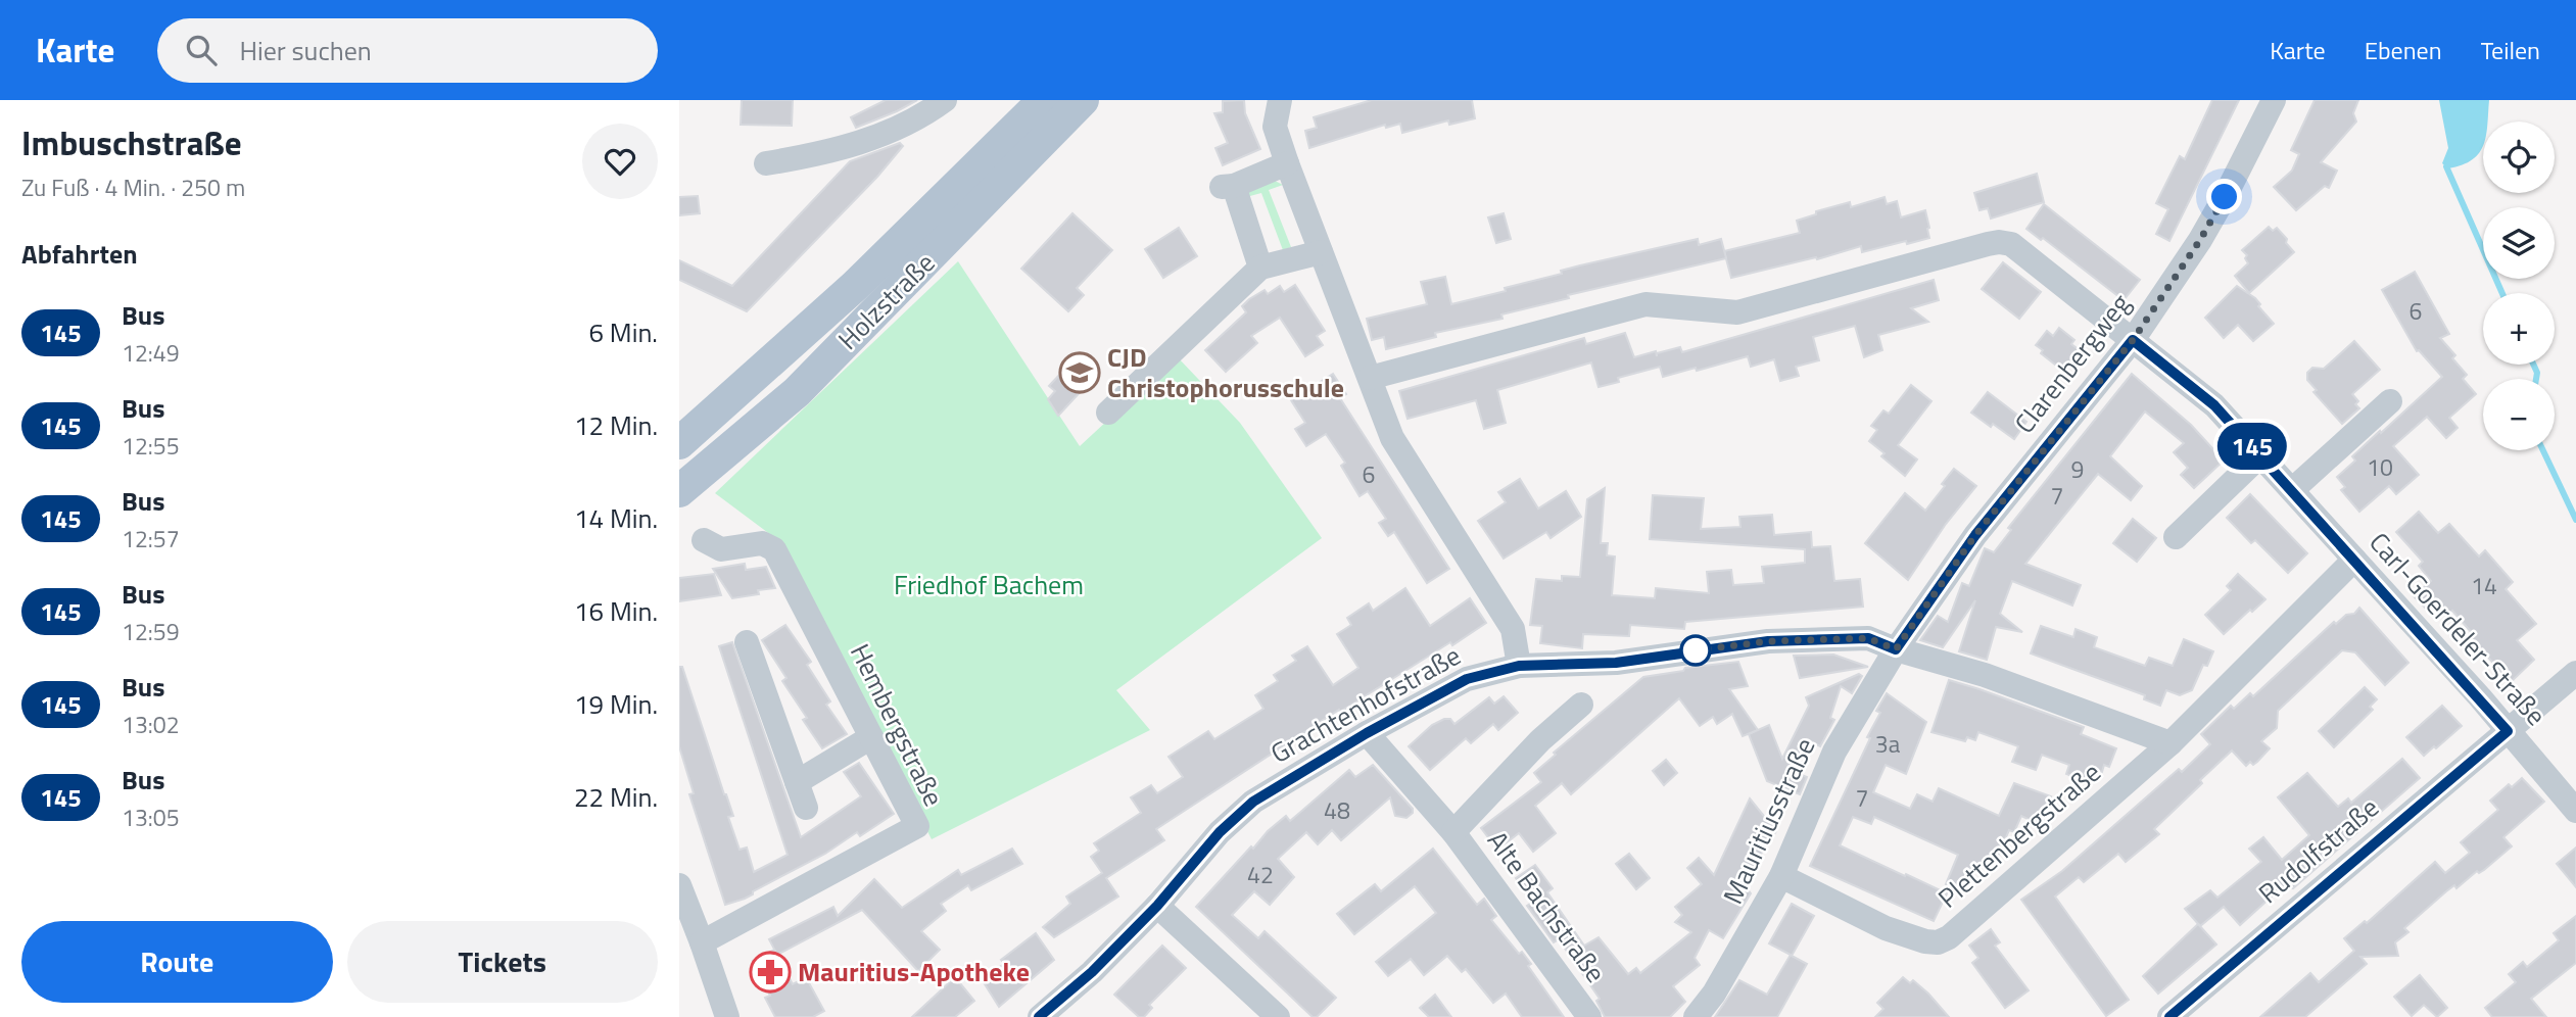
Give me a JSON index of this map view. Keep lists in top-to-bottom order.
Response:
{
  "streets": {
    "main road": ["Holzstraße"],
    "street": [
      "Clarenbergweg",
      "Carl-Goerdeler-Straße",
      "Grachtenhofstraße",
      "Hembergstraße",
      "Mauritiusstraße",
      "Plettenbergstraße",
      "Rudolfstraße",
      "Alte Bachstraße"
    ]
  },
  "crossings": [
    ["Clarenbergweg", "Carl-Goerdeler-Straße"],
    ["Clarenbergweg", "Grachtenhofstraße"],
    ["Clarenbergweg", "Mauritiusstraße"],
    ["Carl-Goerdeler-Straße", "Rudolfstraße"],
    ["Grachtenhofstraße", "Mauritiusstraße"],
    ["Grachtenhofstraße", "Plettenbergstraße"],
    ["Grachtenhofstraße", "Alte Bachstraße"],
    ["Mauritiusstraße", "Plettenbergstraße"]
  ],
  "parks": ["Friedhof Bachem"],
  "places": {
    "school or university": ["CJD Christophorusschule"],
    "pharmacy": ["Mauritius-Apotheke"]
  },
  "lines": ["bus line 145"],
  "house_numbers": [
    "6",
    "10",
    "9",
    "6",
    "7",
    "14",
    "3a",
    "7",
    "48",
    "42"
  ],
  "page": {
    "header": "Karte",
    "search": "Hier suchen",
    "nav": ["Karte", "Ebenen", "Teilen"],
    "heading": [
      ["Imbuschstraße", "Zu Fuß · 4 Min. · 250 m"],
      "Abfahrten"
    ],
    "on_map": "145",
    "map_buttons": ["+", "−"],
    "list": [
      {
        "mark": "145",
        "name": "Bus",
        "note": "12:49",
        "value": "6 Min."
      },
      {
        "mark": "145",
        "name": "Bus",
        "note": "12:55",
        "value": "12 Min."
      },
      {
        "mark": "145",
        "name": "Bus",
        "note": "12:57",
        "value": "14 Min."
      },
      {
        "mark": "145",
        "name": "Bus",
        "note": "12:59",
        "value": "16 Min."
      },
      {
        "mark": "145",
        "name": "Bus",
        "note": "13:02",
        "value": "19 Min."
      },
      {
        "mark": "145",
        "name": "Bus",
        "note": "13:05",
        "value": "22 Min."
      }
    ],
    "buttons": ["Route", "Tickets"]
  }
}
